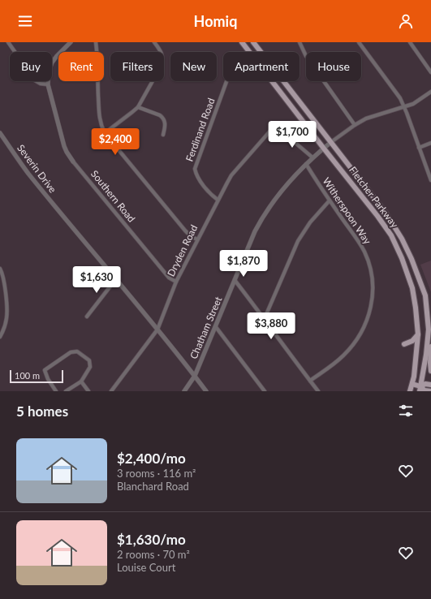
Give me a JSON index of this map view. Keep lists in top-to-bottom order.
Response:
{
  "streets": {
    "main road": ["Fletcher Parkway"],
    "street": [
      "Ferdinand Road",
      "Severin Drive",
      "Southern Road",
      "Witherspoon Way",
      "Dryden Road",
      "Chatham Street"
    ]
  },
  "crossings": [
    ["Ferdinand Road", "Dryden Road"],
    ["Severin Drive", "Dryden Road"],
    ["Severin Drive", "Chatham Street"],
    ["Southern Road", "Dryden Road"],
    ["Fletcher Parkway", "Chatham Street"],
    ["Witherspoon Way", "Chatham Street"],
    ["Dryden Road", "Chatham Street"]
  ],
  "scale_bar": "100 m",
  "page": {
    "header": "Homiq",
    "chip": [
      "Buy",
      "Rent",
      "Filters",
      "New",
      "Apartment",
      "House"
    ],
    "price": [
      "$1,700",
      "$2,400",
      "$1,870",
      "$1,630",
      "$3,880"
    ],
    "scale": "100 m",
    "heading": "5 homes",
    "list": [
      {
        "name": "$2,400/mo",
        "note": "3 rooms · 116 m² · Blanchard Road"
      },
      {
        "name": "$1,630/mo",
        "note": "2 rooms · 70 m² · Louise Court"
      }
    ]
  }
}
